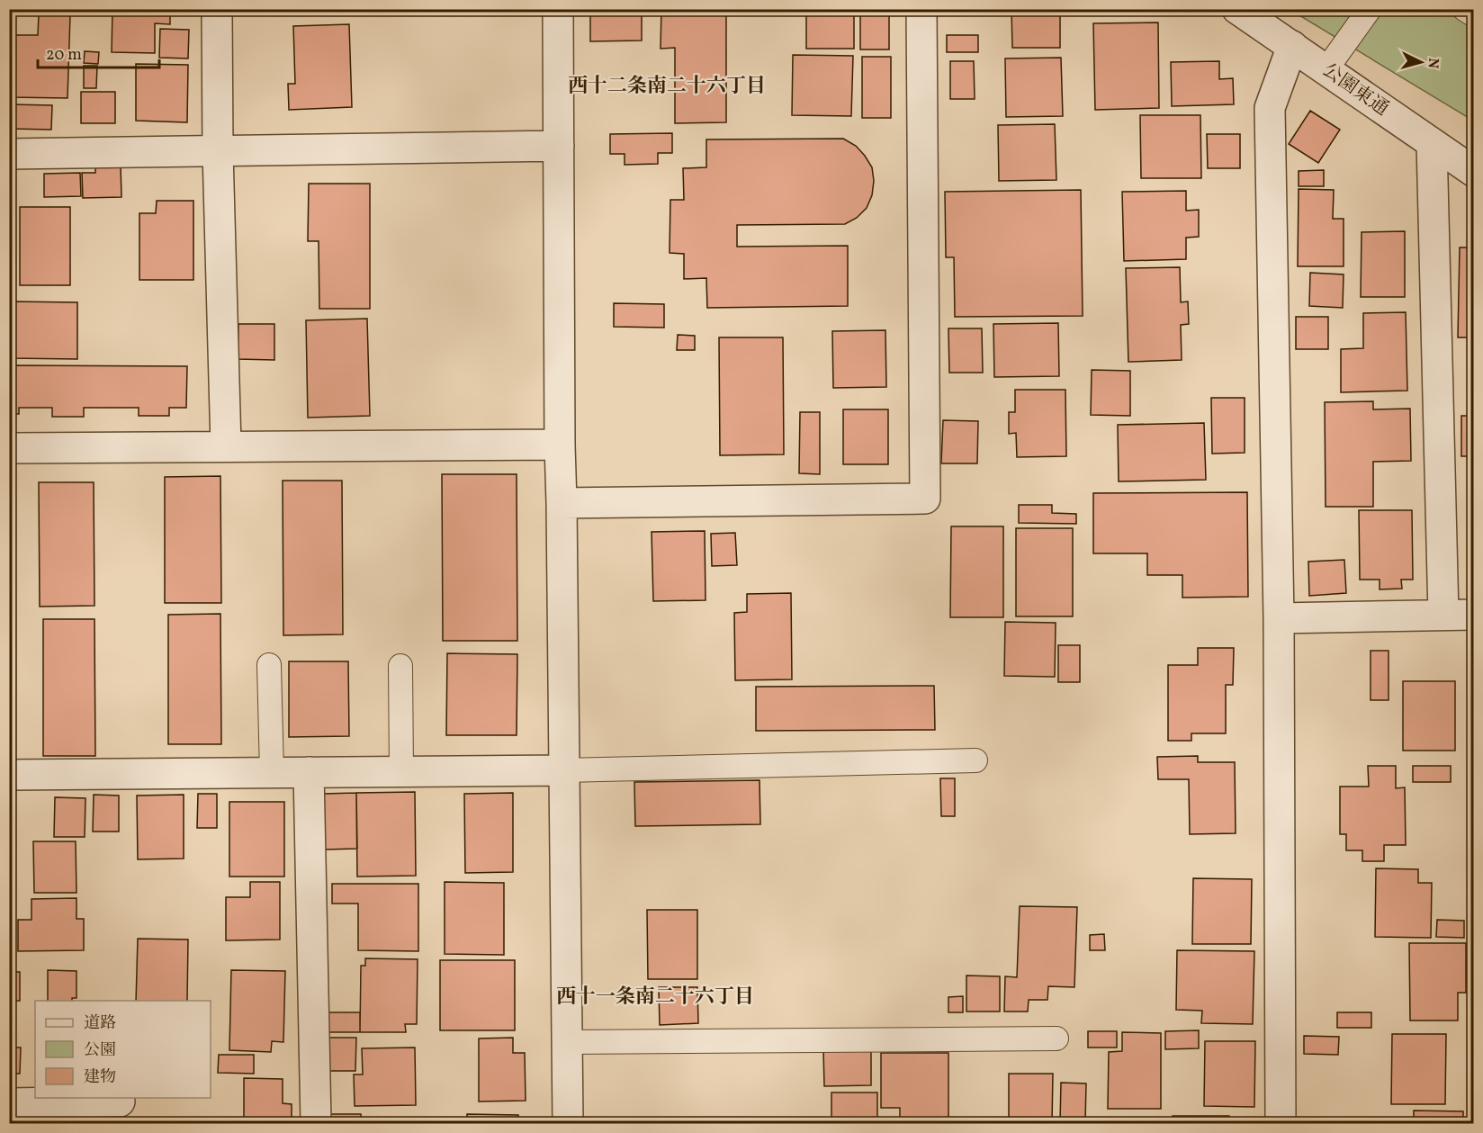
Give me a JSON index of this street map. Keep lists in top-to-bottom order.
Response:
{
  "streets": {
    "street": ["公園東通"]
  },
  "districts": ["西十二条南二十六丁目", "西十一条南二十六丁目"],
  "legend": ["道路", "公園", "建物"],
  "scale_bar": "20 m",
  "north": "right"
}
